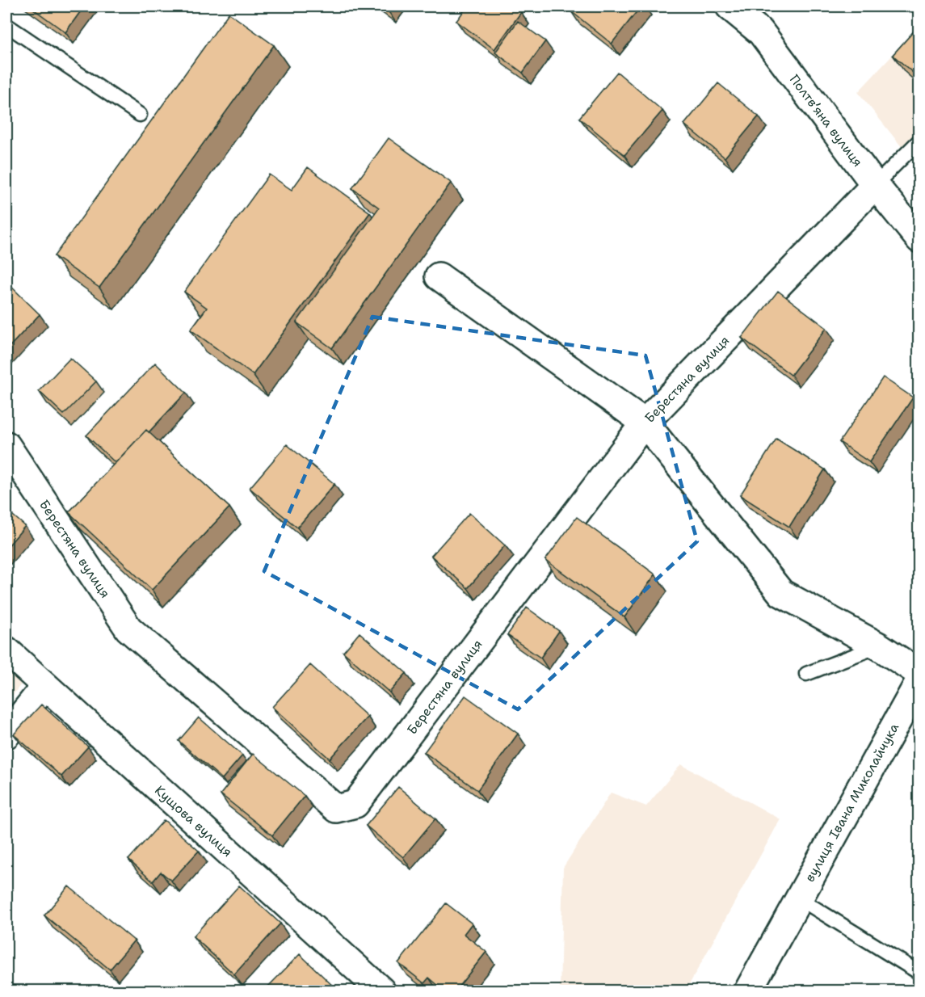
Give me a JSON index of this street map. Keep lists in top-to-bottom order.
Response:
{
  "streets": {
    "street": [
      "Полтвʼяна вулиця",
      "Берестяна вулиця",
      "вулиця Івана Миколайчука",
      "Кущова вулиця"
    ]
  },
  "crossings": [
    ["Полтвʼяна вулиця", "Берестяна вулиця"]
  ]
}
